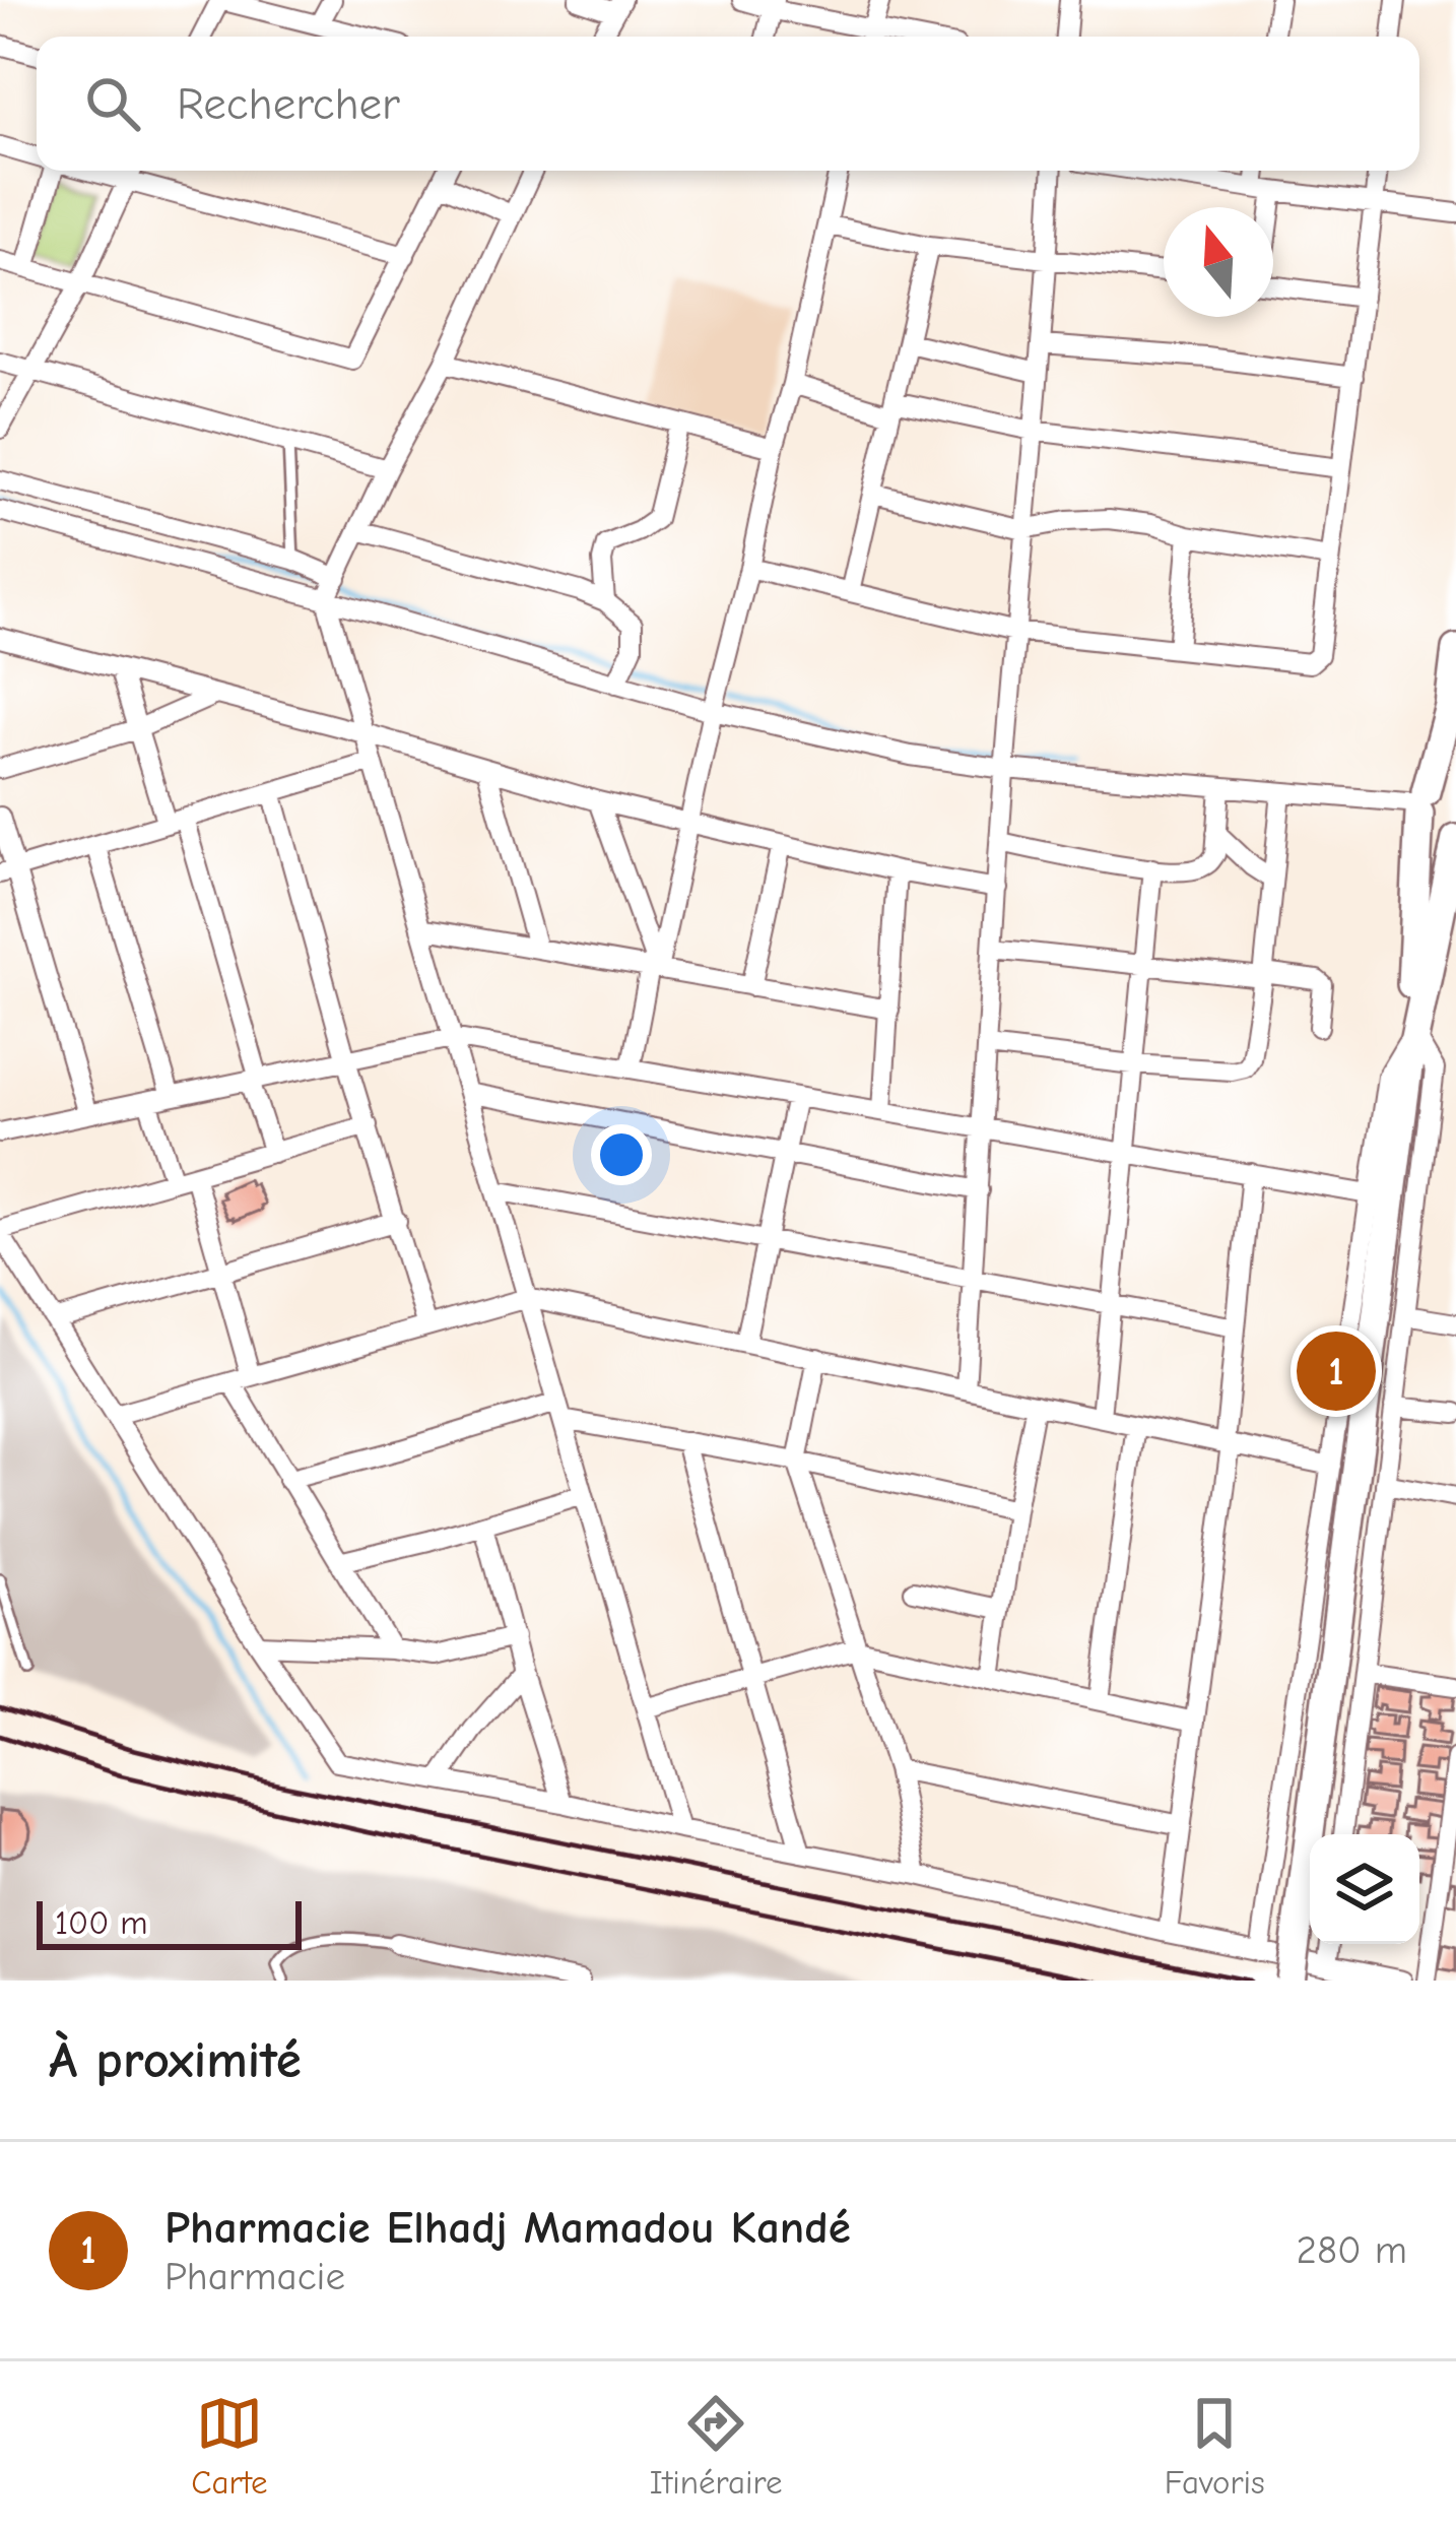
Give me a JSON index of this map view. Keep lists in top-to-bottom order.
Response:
{
  "scale_bar": "100 m",
  "north": "top",
  "page": {
    "search": "Rechercher",
    "pins": "1",
    "scale": "100 m",
    "heading": "À proximité",
    "list": [
      {
        "mark": "1",
        "name": "Pharmacie Elhadj Mamadou Kandé",
        "note": "Pharmacie",
        "value": "280 m"
      }
    ],
    "nav": ["Carte", "Itinéraire", "Favoris"]
  }
}
